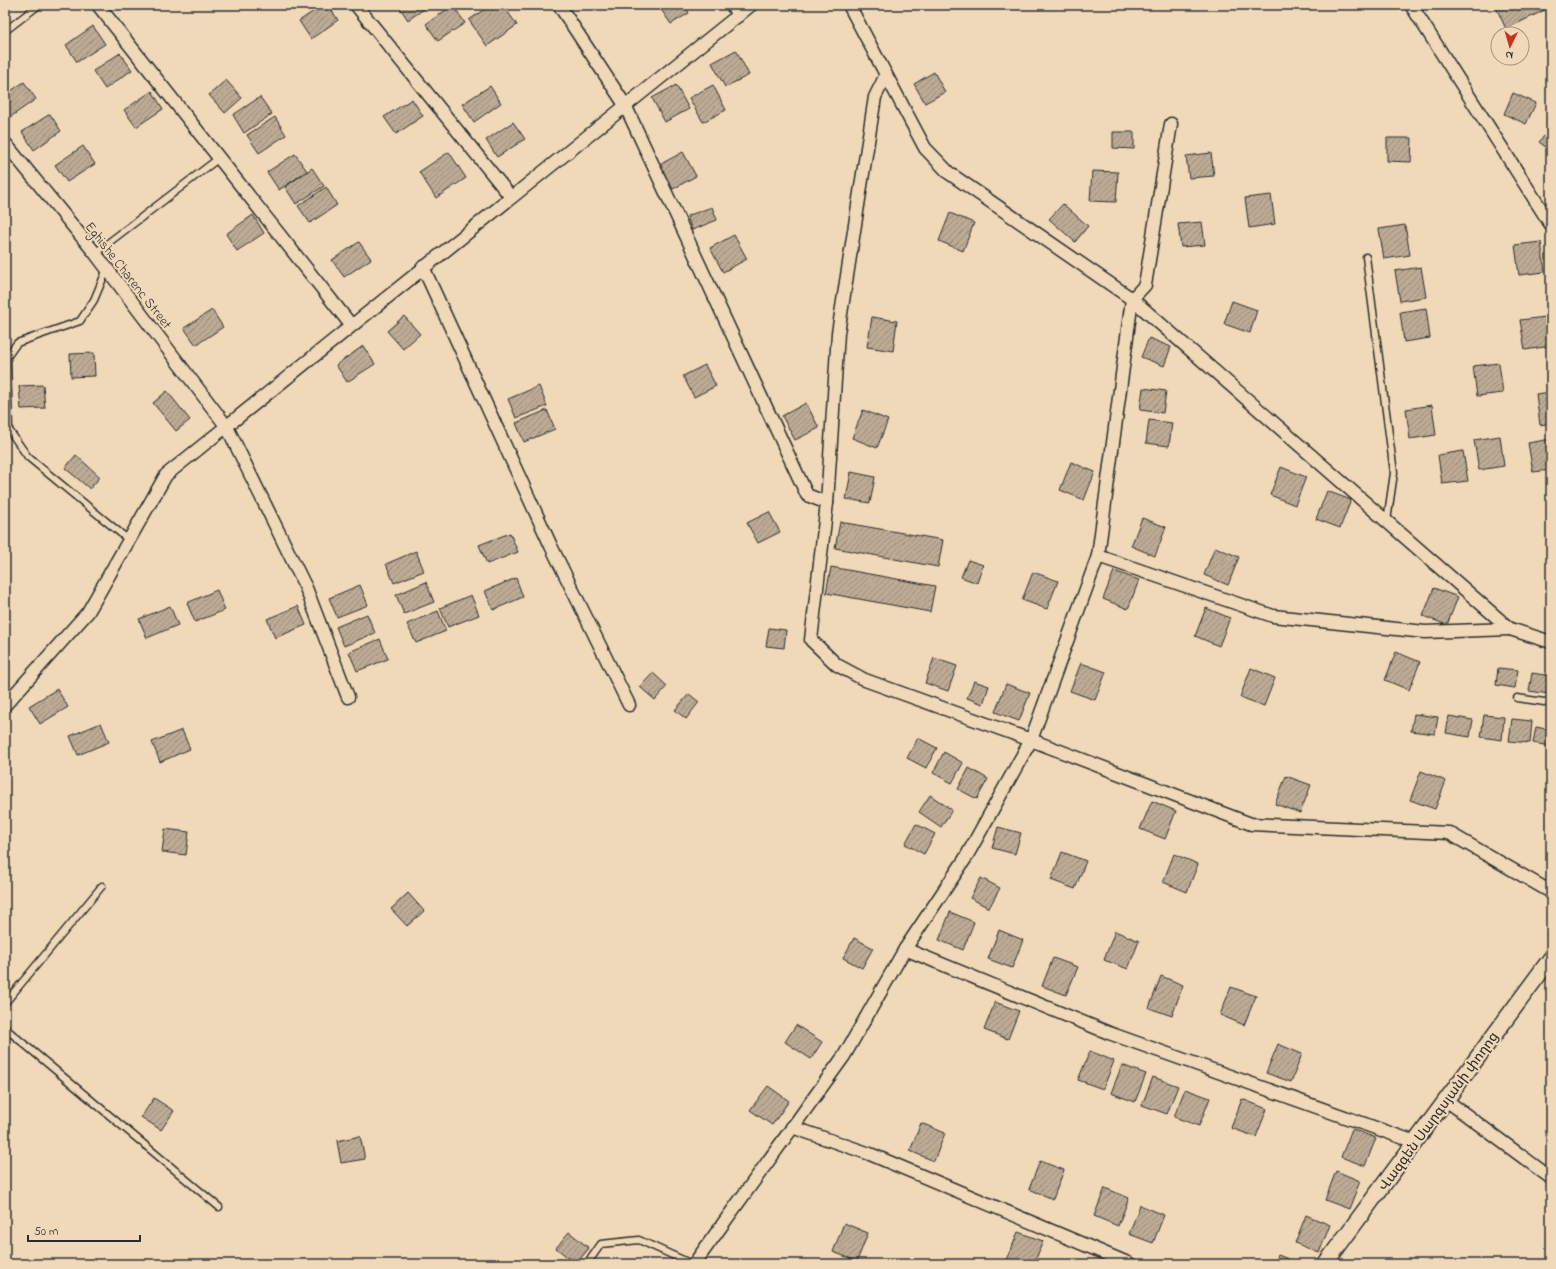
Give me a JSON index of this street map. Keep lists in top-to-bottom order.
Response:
{
  "streets": {
    "street": ["Eghishe Charenc Street", "Վազգեն Սարգսյանի փողոց"]
  },
  "scale_bar": "50 m",
  "north": "bottom"
}
